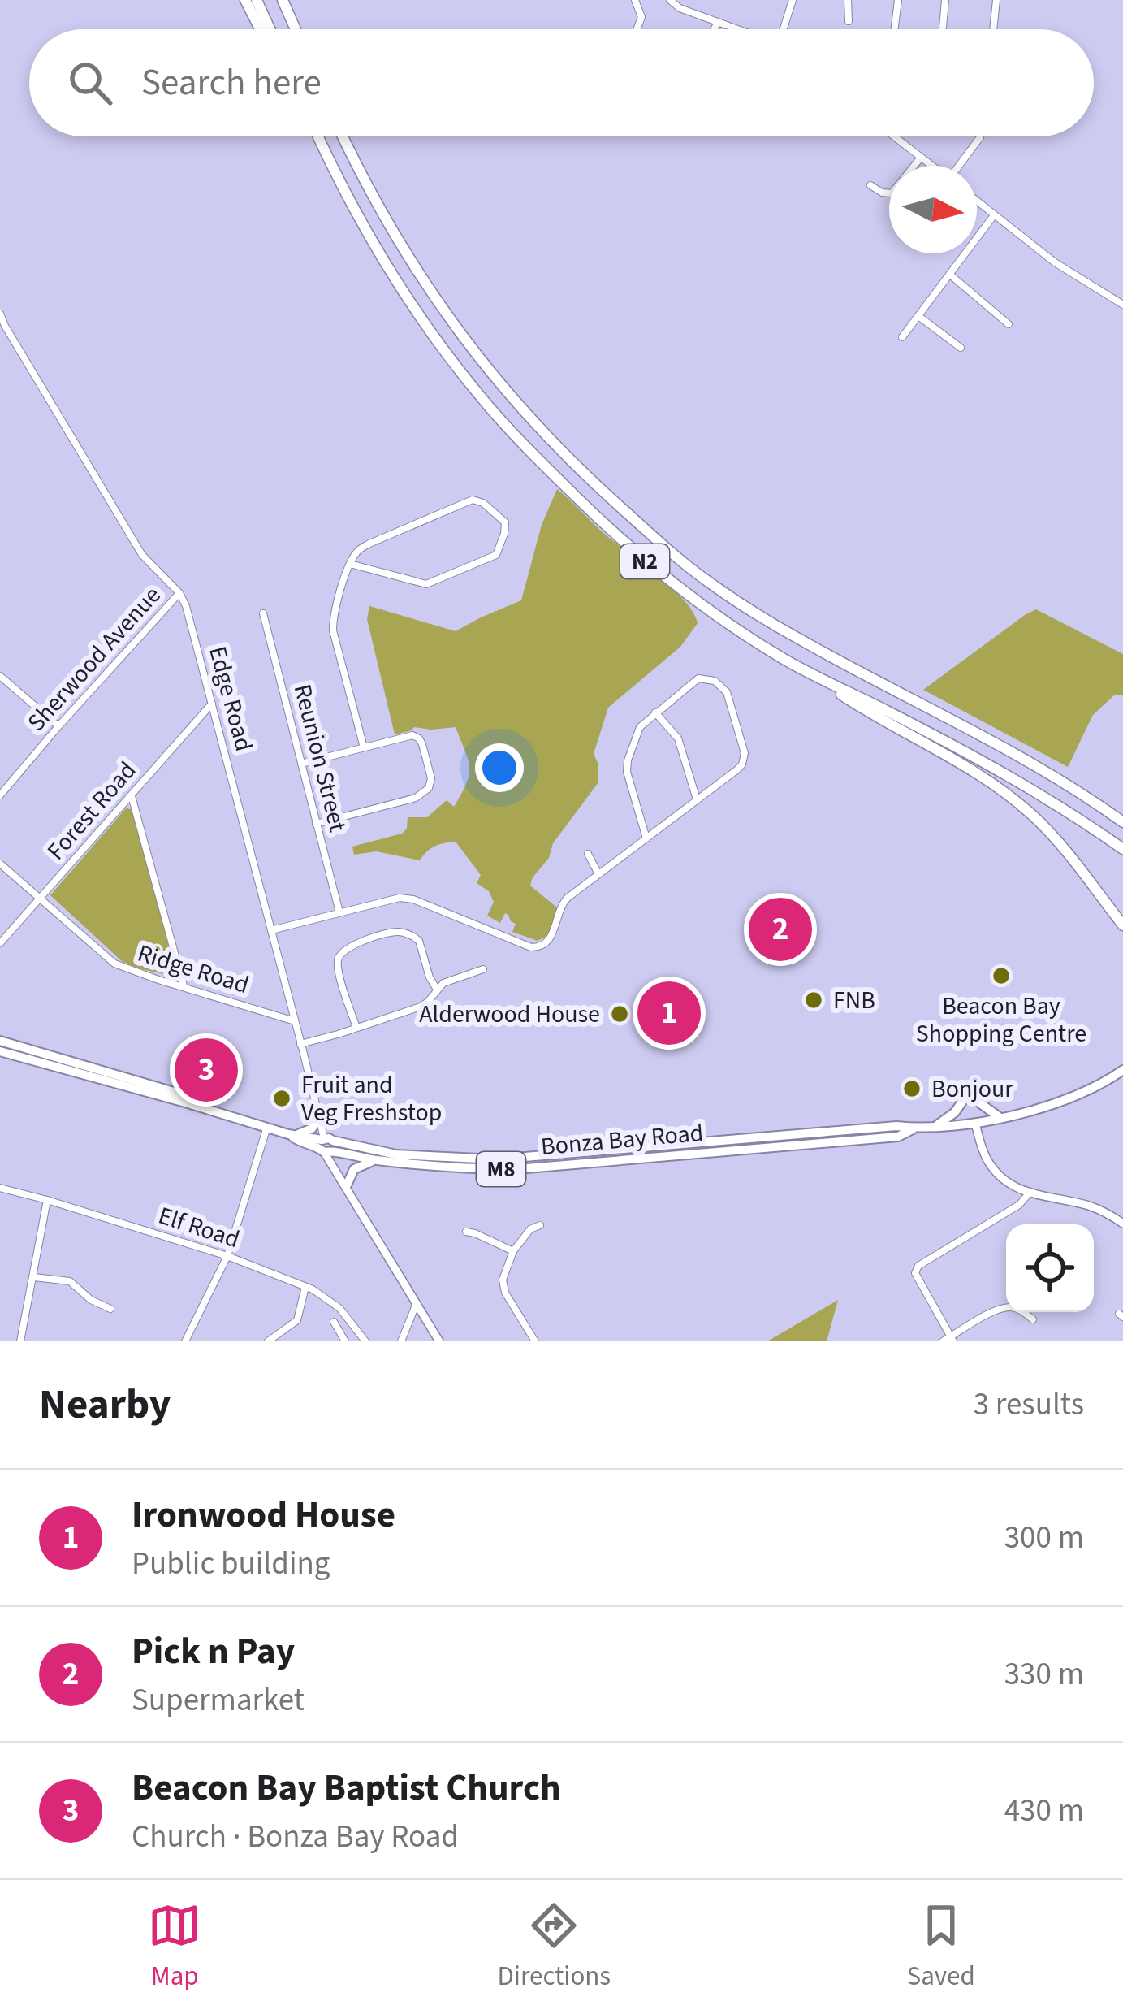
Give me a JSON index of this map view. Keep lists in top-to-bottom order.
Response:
{
  "streets": {
    "highway": ["N2"],
    "main road": ["Bonza Bay Road", "M8"],
    "street": [
      "Sherwood Avenue",
      "Edge Road",
      "Reunion Street",
      "Forest Road",
      "Ridge Road",
      "Elf Road"
    ]
  },
  "crossings": [
    ["Sherwood Avenue", "Edge Road"],
    ["Edge Road", "Forest Road"],
    ["Edge Road", "Ridge Road"],
    ["Edge Road", "Bonza Bay Road"],
    ["Forest Road", "Ridge Road"]
  ],
  "places": [
    "Beacon Bay Shopping Centre",
    "FNB",
    "Alderwood House",
    "Bonjour",
    "Fruit and Veg Freshstop"
  ],
  "north": "right",
  "page": {
    "search": "Search here",
    "pins": ["2", "1", "3"],
    "heading": ["Nearby", "3 results"],
    "list": [
      {
        "mark": "1",
        "name": "Ironwood House",
        "note": "Public building",
        "value": "300 m"
      },
      {
        "mark": "2",
        "name": "Pick n Pay",
        "note": "Supermarket",
        "value": "330 m"
      },
      {
        "mark": "3",
        "name": "Beacon Bay Baptist Church",
        "note": "Church · Bonza Bay Road",
        "value": "430 m"
      }
    ],
    "nav": ["Map", "Directions", "Saved"]
  }
}
